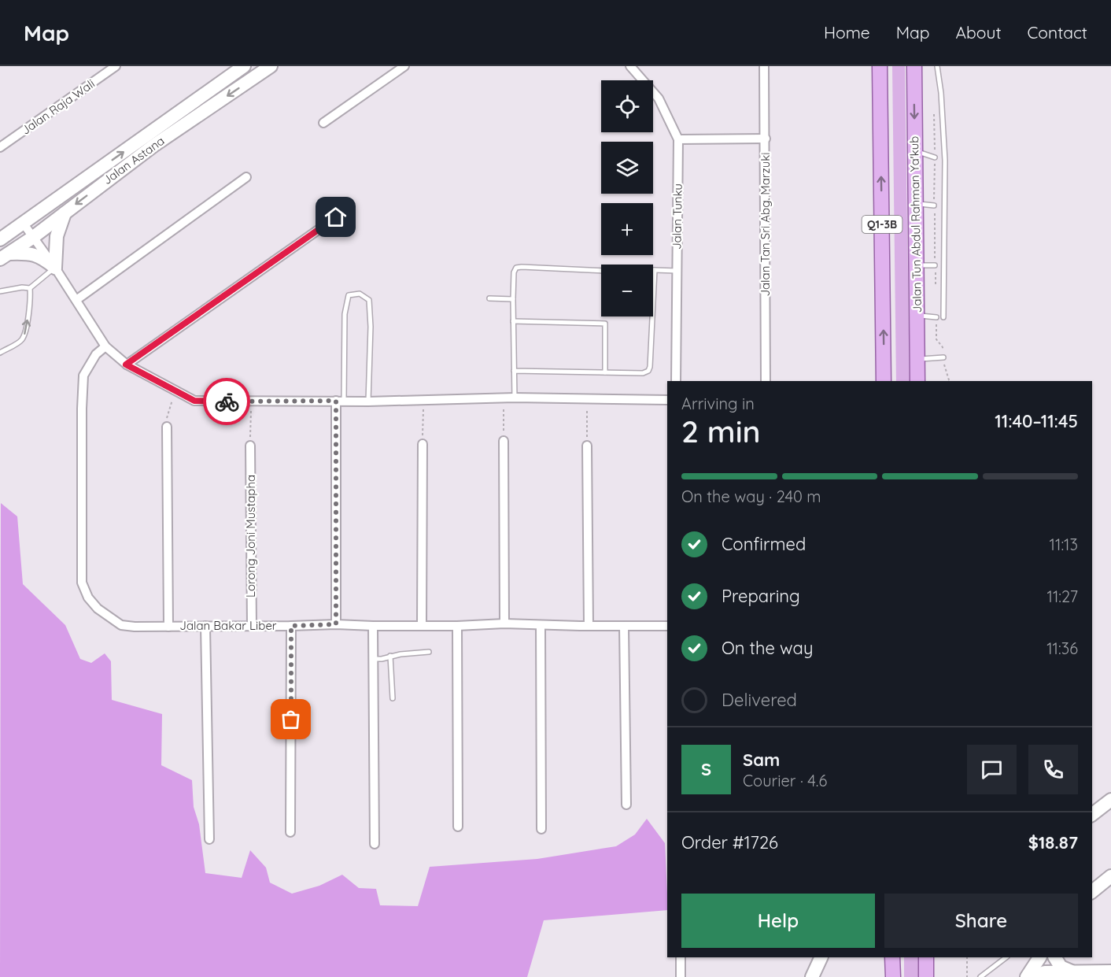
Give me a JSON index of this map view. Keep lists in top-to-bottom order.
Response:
{
  "streets": {
    "main road": ["Jalan Astana", "Q1-3B", "Jalan Tun Abdul Rahman Ya'kub"],
    "street": [
      "Jalan Raja Wali",
      "Jalan Tunku",
      "Jalan Tan Sri Abg. Marzuki",
      "Lorong Joni Mustapha",
      "Jalan Bakar Liber"
    ]
  },
  "crossings": [
    ["Lorong Joni Mustapha", "Jalan Bakar Liber"]
  ],
  "page": {
    "header": "Map",
    "nav": [
      "Home",
      "Map",
      "About",
      "Contact"
    ],
    "map_buttons": ["+", "−"],
    "heading": ["2 min", "Arriving in", "11:40–11:45"],
    "panel": [
      "Sam",
      "Courier · 4.6",
      "Order #1726",
      "$18.87"
    ],
    "bar": "On the way · 240 m",
    "list": [
      ["Confirmed", "11:13"],
      ["Preparing", "11:27"],
      ["On the way", "11:36"],
      "Delivered"
    ],
    "round": "S",
    "buttons": ["Help", "Share"]
  }
}
